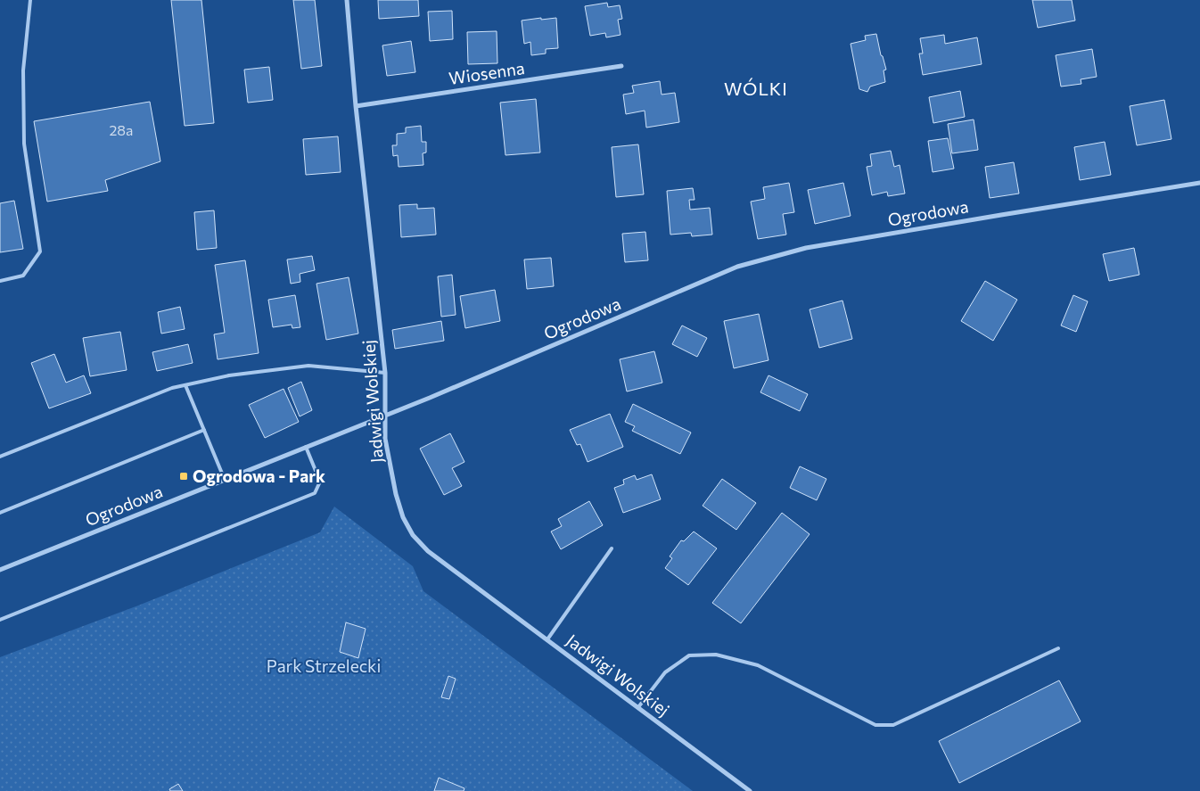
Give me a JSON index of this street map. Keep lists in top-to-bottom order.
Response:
{
  "streets": {
    "street": ["Wiosenna", "Ogrodowa", "Jadwigi Wolskiej"]
  },
  "crossings": [
    ["Wiosenna", "Jadwigi Wolskiej"],
    ["Ogrodowa", "Jadwigi Wolskiej"]
  ],
  "districts": ["WÓLKI"],
  "parks": ["Park Strzelecki"],
  "places": {
    "transit": ["Ogrodowa - Park"]
  },
  "house_numbers": ["28a"]
}
